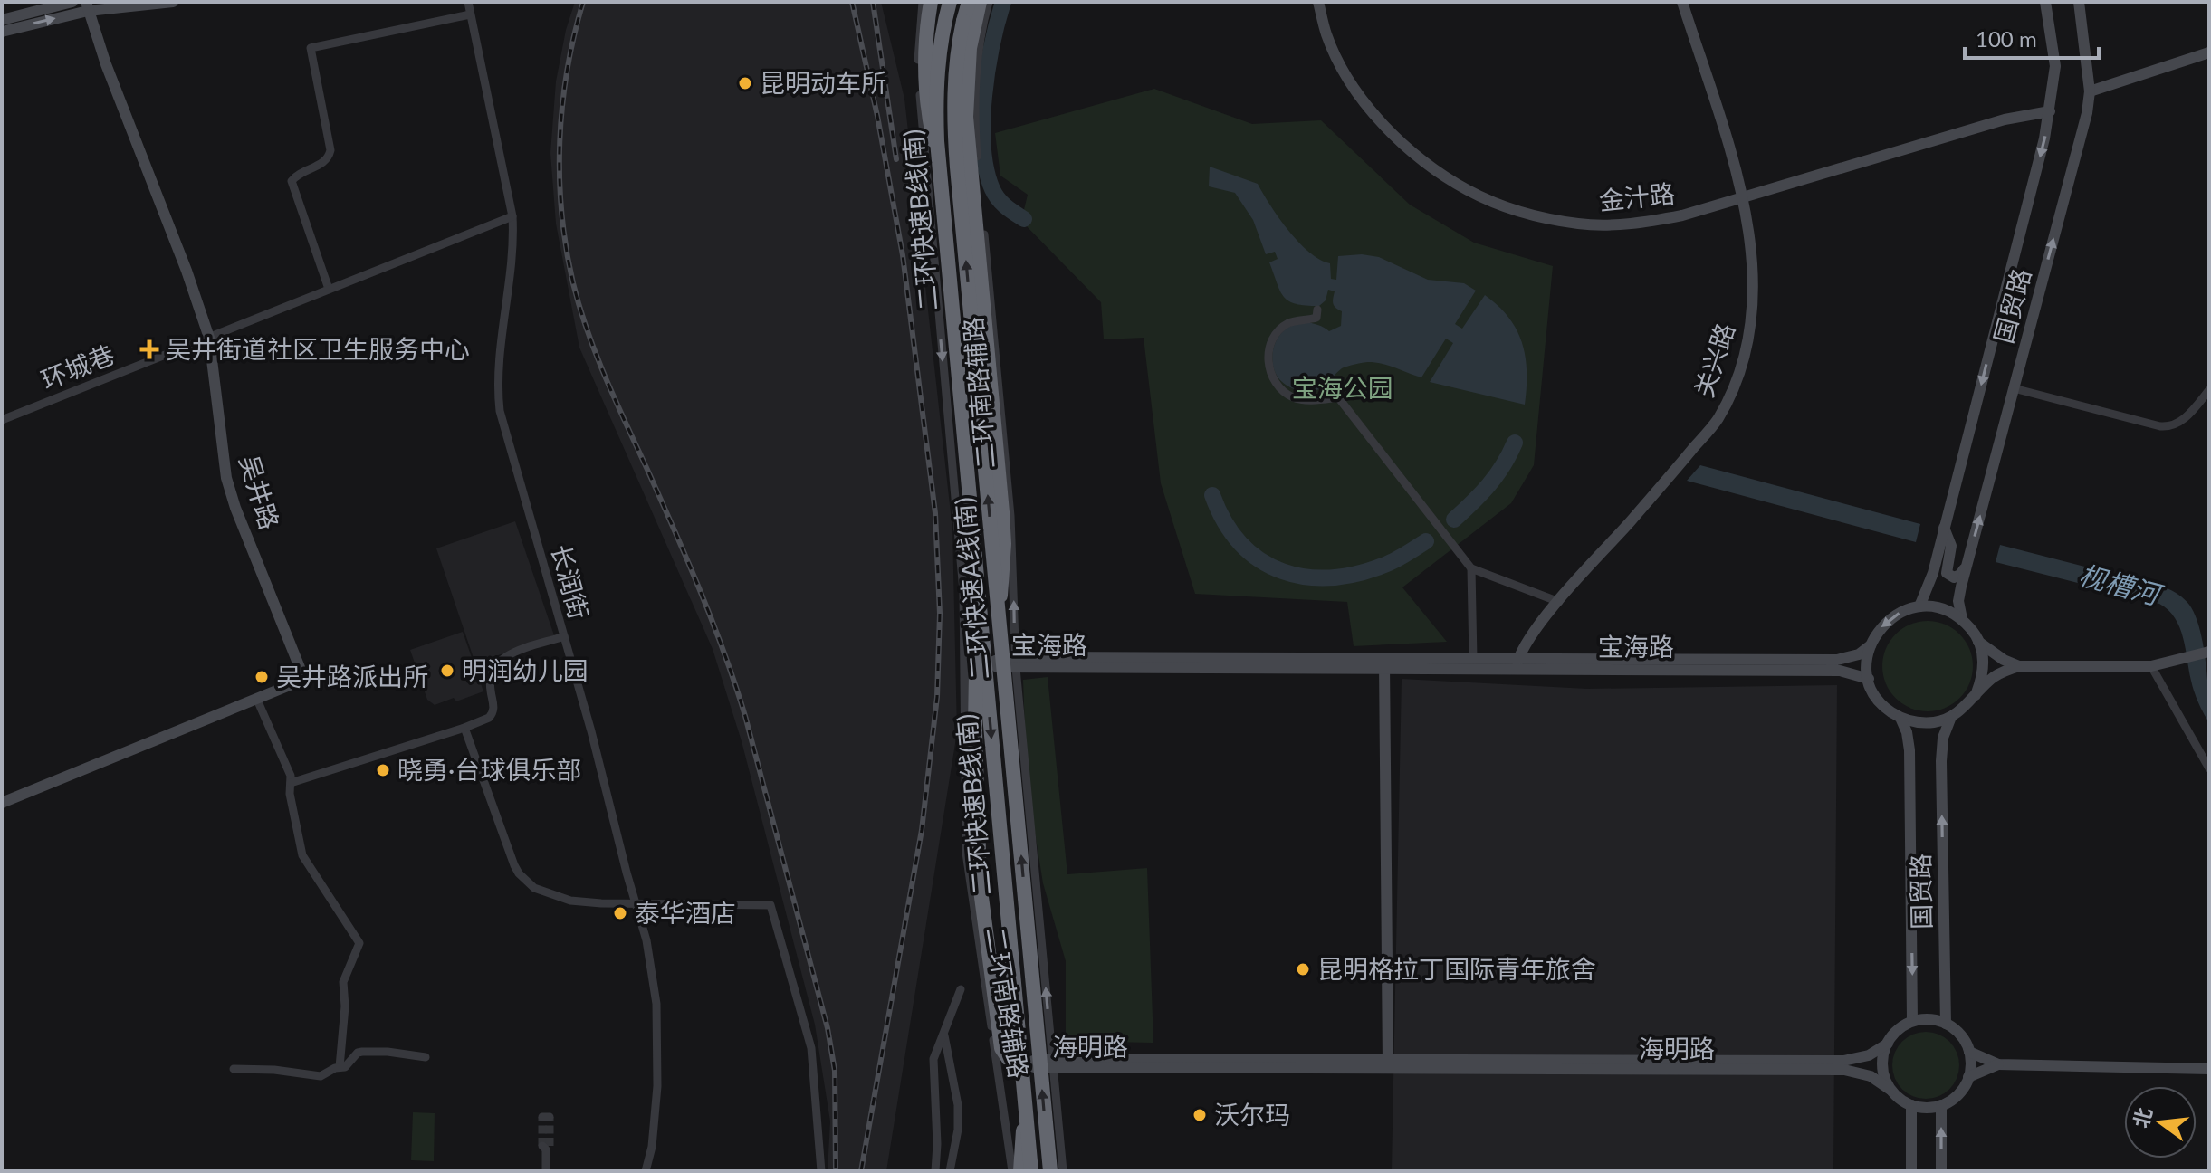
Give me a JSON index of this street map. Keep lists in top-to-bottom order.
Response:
{
  "streets": {
    "highway": ["二环快速B线(南)", "二环快速A线(南)"],
    "street": [
      "金汁路",
      "国贸路",
      "关兴路",
      "环城巷",
      "二环南路辅路",
      "吴井路",
      "长润街",
      "宝海路",
      "海明路"
    ]
  },
  "crossings": [
    ["金汁路", "国贸路"],
    ["金汁路", "关兴路"],
    ["二环快速B线(南)", "海明路"],
    ["国贸路", "宝海路"],
    ["国贸路", "海明路"],
    ["关兴路", "宝海路"],
    ["环城巷", "吴井路"],
    ["环城巷", "长润街"],
    ["二环南路辅路", "宝海路"],
    ["二环南路辅路", "海明路"]
  ],
  "water": ["枧槽河"],
  "parks": ["宝海公园"],
  "places": {
    "other": [
      "昆明动车所",
      "明润幼儿园",
      "吴井路派出所",
      "晓勇·台球俱乐部",
      "泰华酒店",
      "昆明格拉丁国际青年旅舍",
      "沃尔玛"
    ],
    "health": ["吴井街道社区卫生服务中心"]
  },
  "scale_bar": "100 m",
  "north": "left"
}
